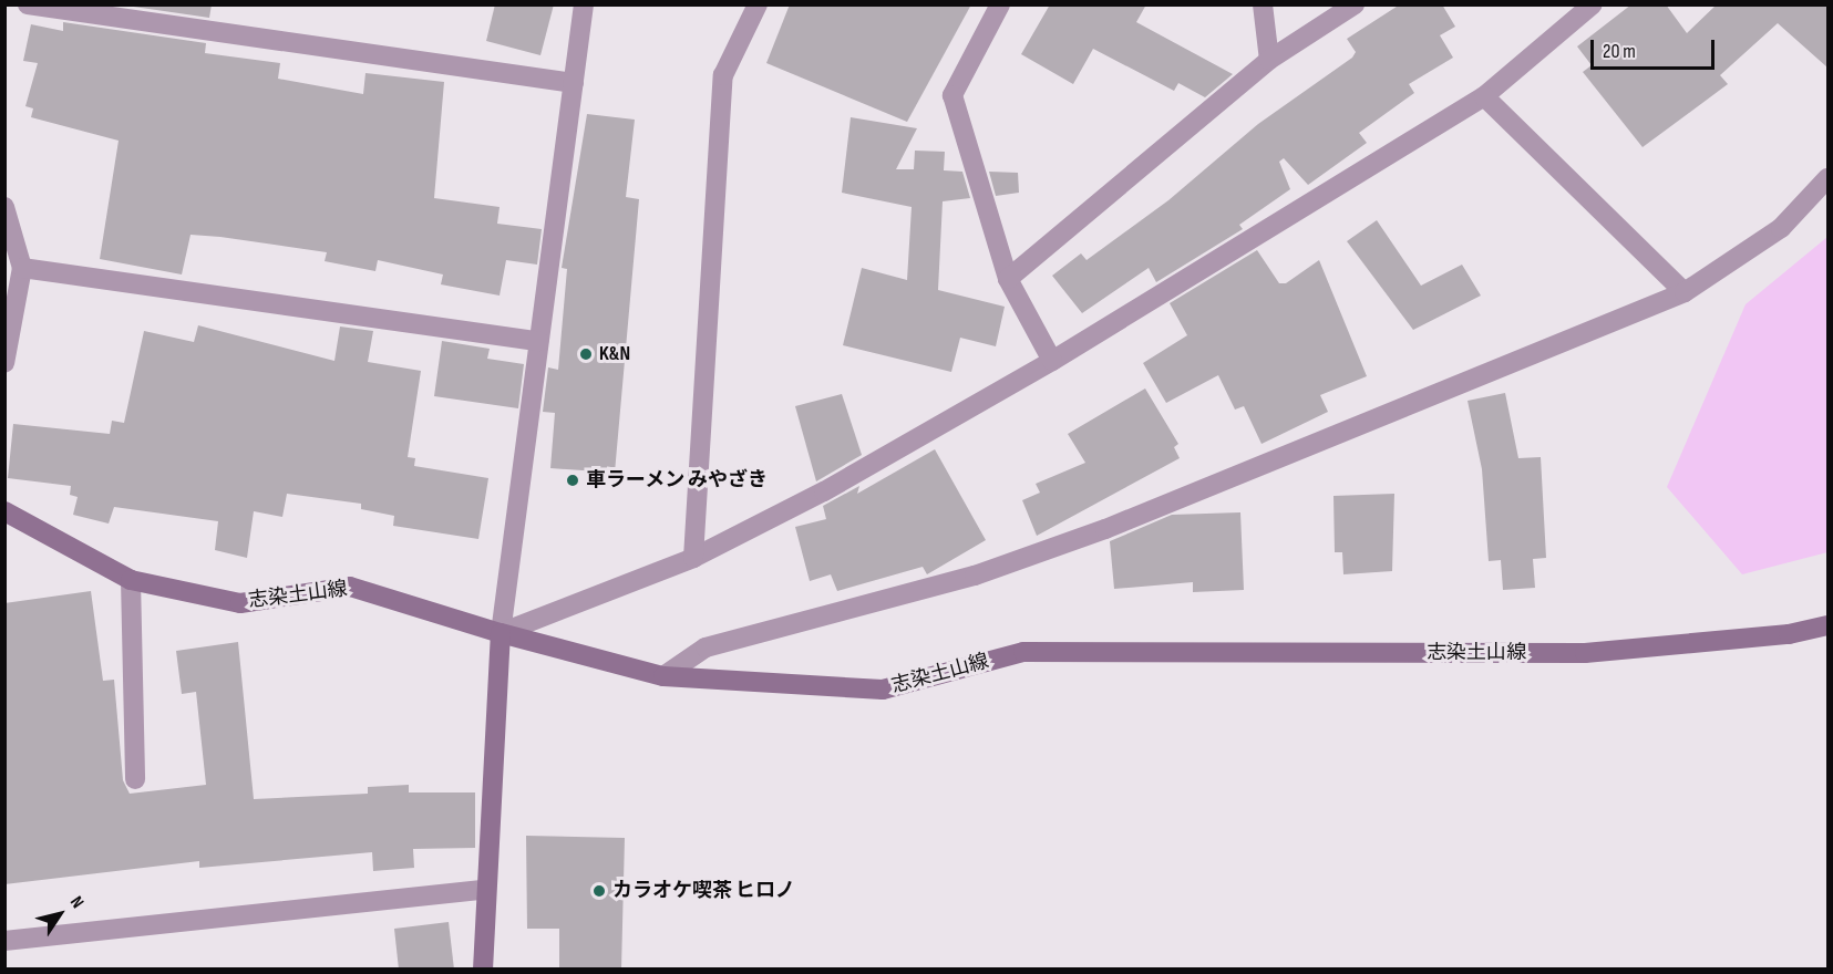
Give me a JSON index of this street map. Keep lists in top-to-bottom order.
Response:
{
  "streets": {
    "main road": ["志染土山線"]
  },
  "places": ["K&N", "車ラーメン みやざき", "カラオケ喫茶 ヒロノ"],
  "scale_bar": "20 m",
  "north": "top right"
}
